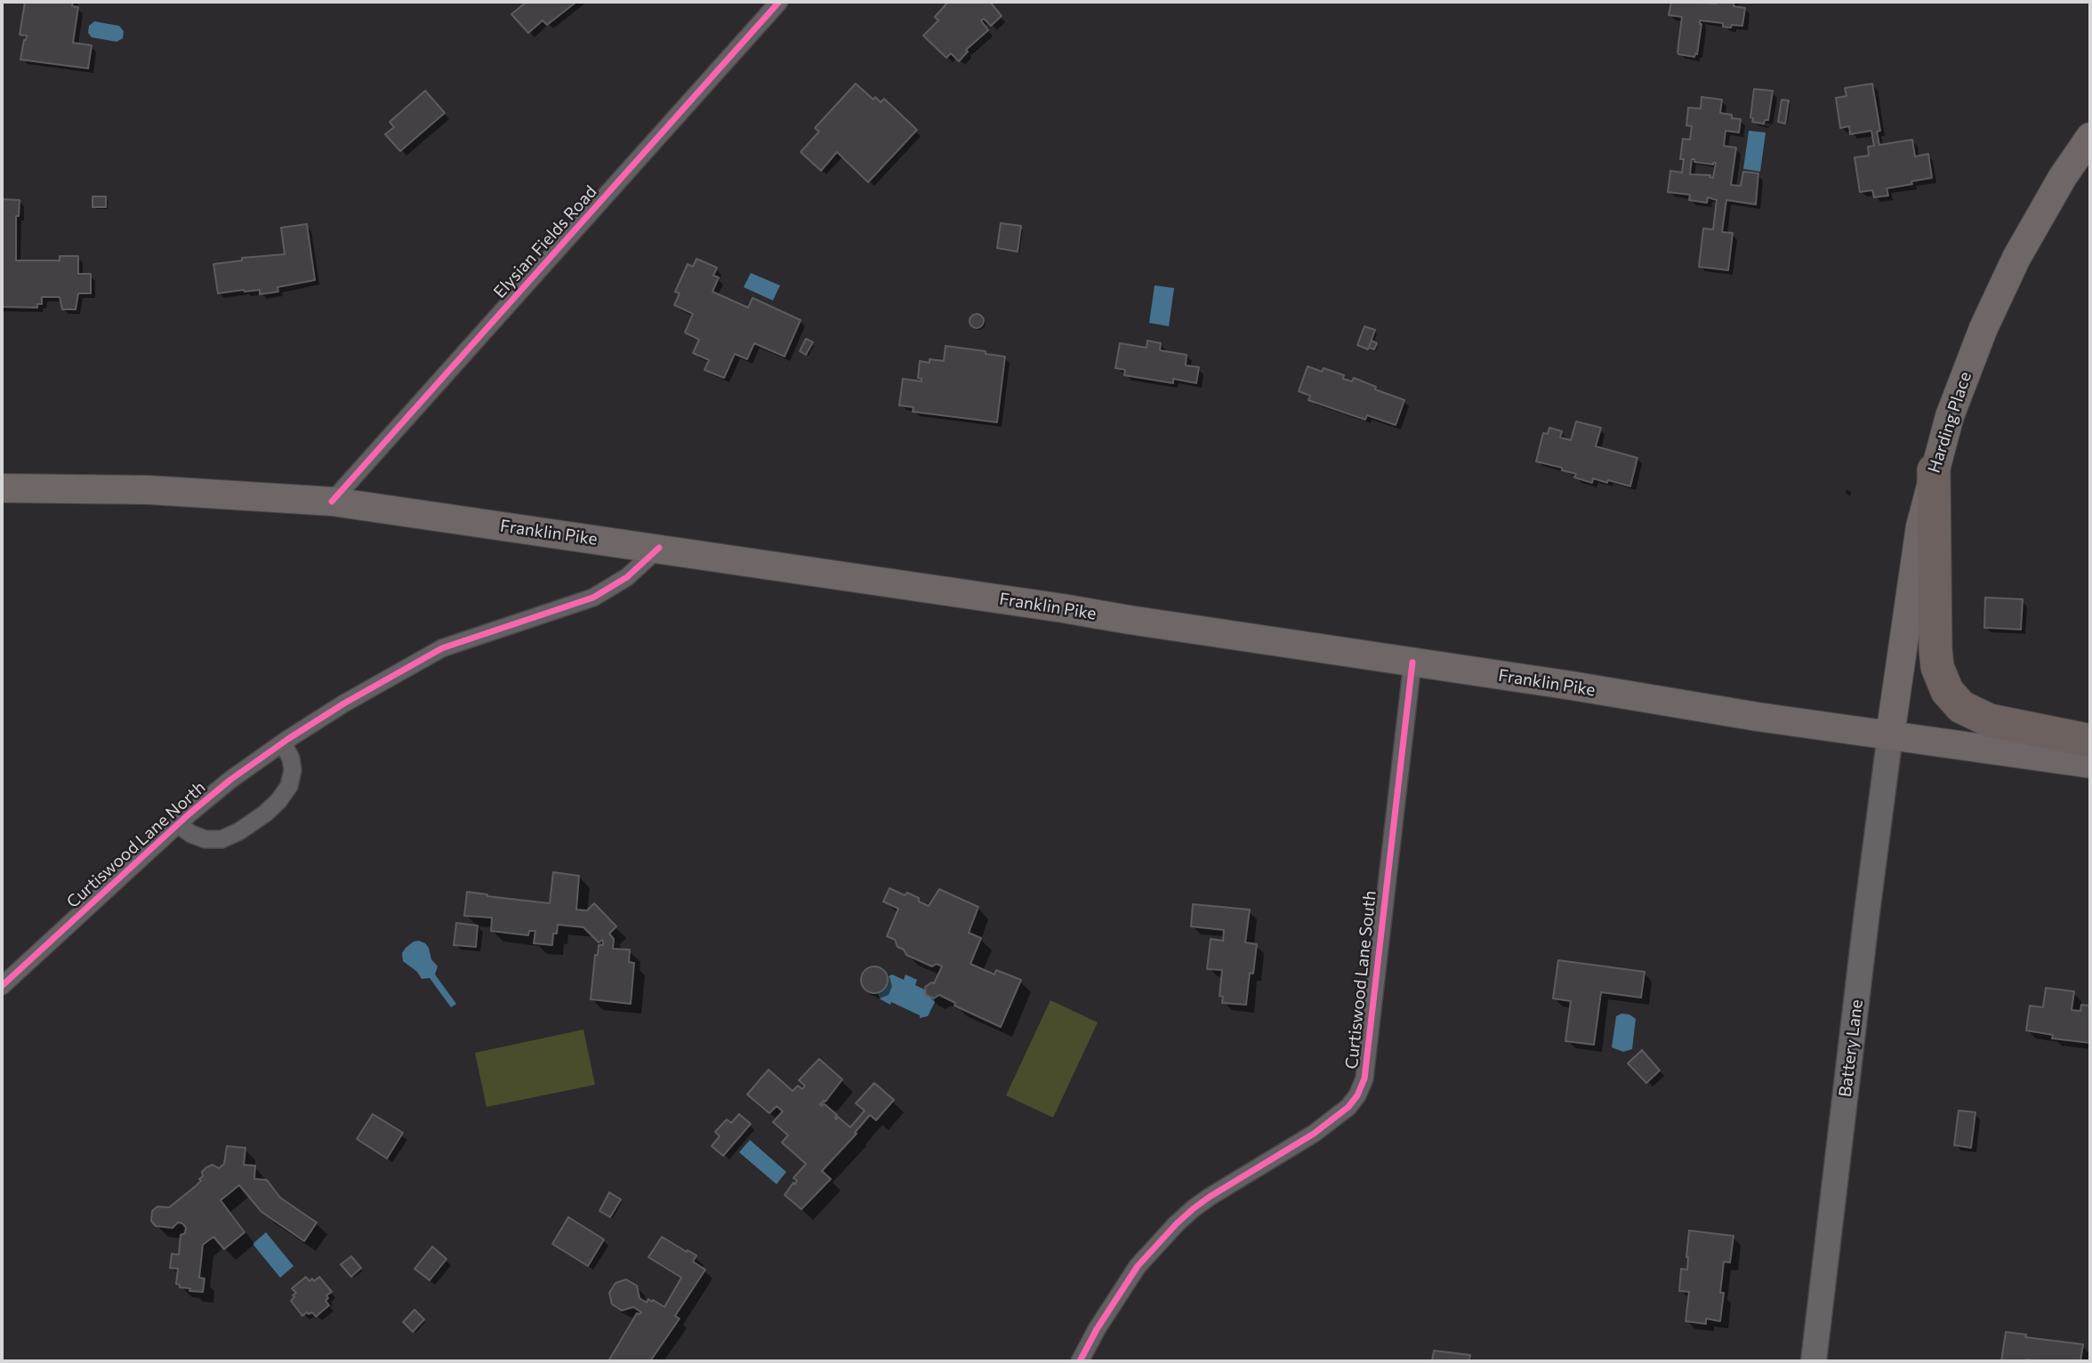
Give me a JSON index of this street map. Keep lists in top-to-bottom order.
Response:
{
  "streets": {
    "main road": ["Harding Place", "Franklin Pike", "Battery Lane"],
    "street": ["Elysian Fields Road", "Curtiswood Lane North", "Curtiswood Lane South"]
  },
  "crossings": [
    ["Elysian Fields Road", "Franklin Pike"],
    ["Harding Place", "Franklin Pike"],
    ["Harding Place", "Battery Lane"],
    ["Franklin Pike", "Curtiswood Lane North"],
    ["Franklin Pike", "Curtiswood Lane South"],
    ["Franklin Pike", "Battery Lane"]
  ]
}
